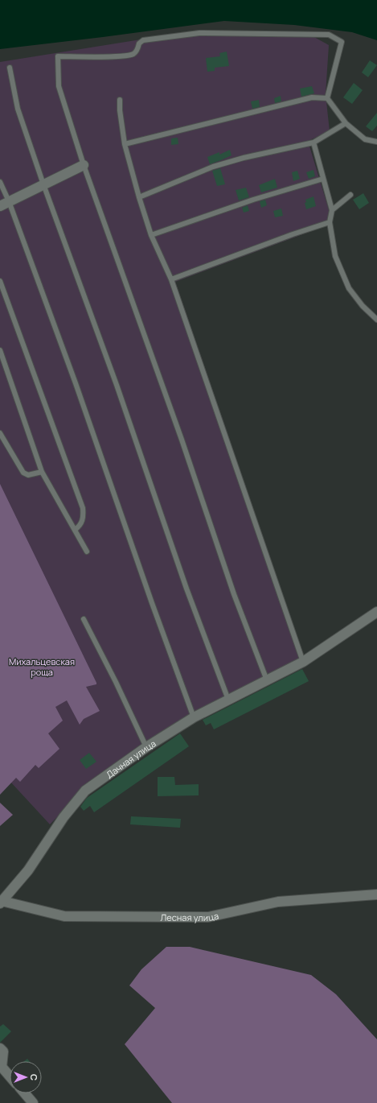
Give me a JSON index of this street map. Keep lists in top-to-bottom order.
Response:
{
  "streets": {
    "street": ["Дачная улица", "Лесная улица"]
  },
  "crossings": [
    ["Дачная улица", "Лесная улица"]
  ],
  "parks": ["Михальцевская роща"],
  "north": "right"
}
